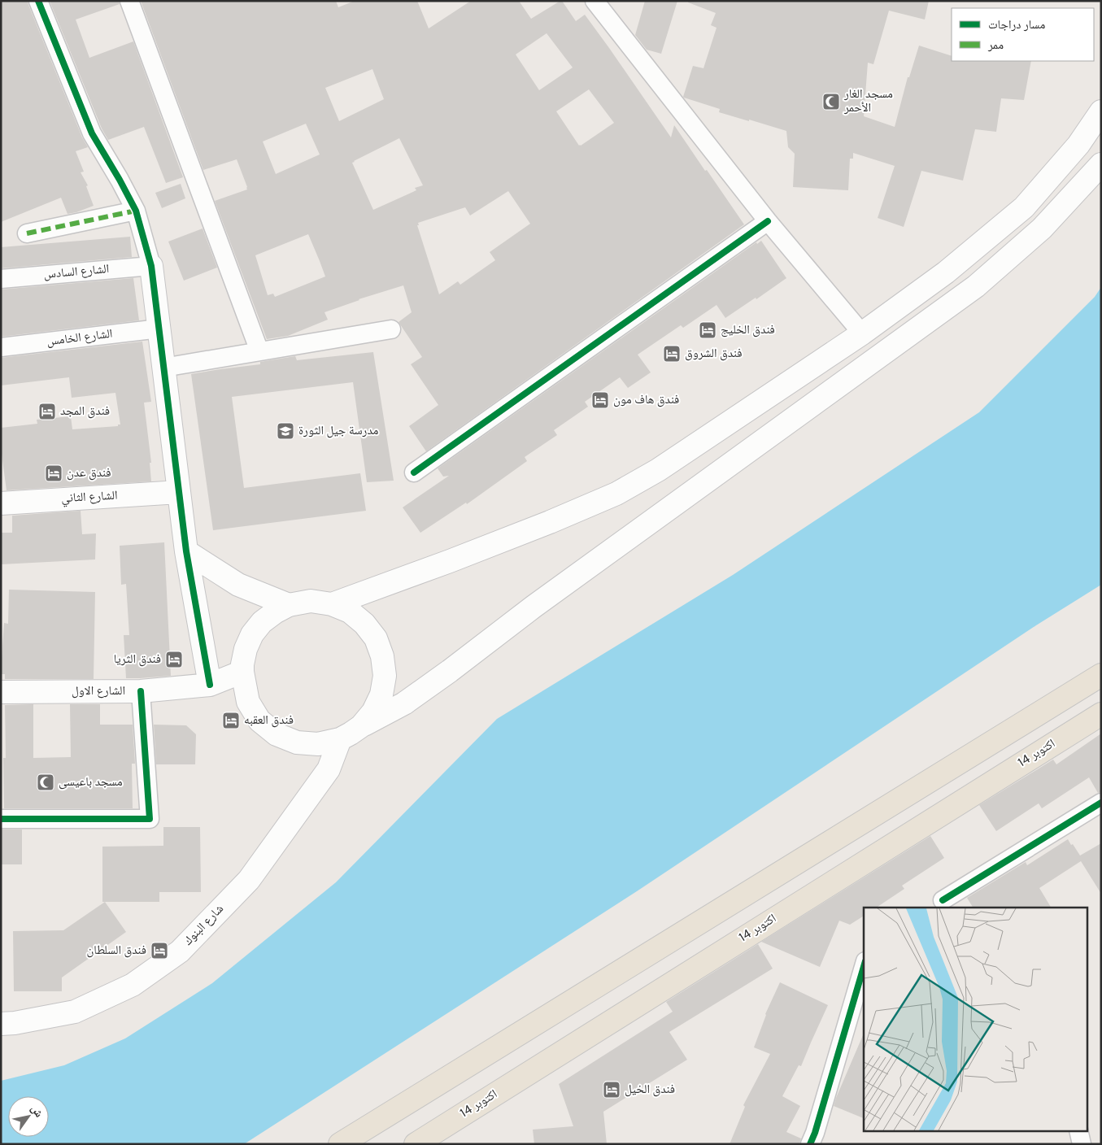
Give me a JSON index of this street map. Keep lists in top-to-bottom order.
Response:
{
  "streets": {
    "highway": ["14 اكتوبر"],
    "main road": ["الشارع الثاني", "الشارع الاول", "شارع البنوك"],
    "street": ["الشارع السادس", "الشارع الخامس"]
  },
  "crossings": [
    ["الشارع الاول", "شارع البنوك"]
  ],
  "places": {
    "mosque": ["مسجد الغار الأحمر", "مسجد باعيسى"],
    "hotel": [
      "فندق الخليج",
      "فندق الشروق",
      "فندق هاف مون",
      "فندق المجد",
      "فندق عدن",
      "فندق الثريا",
      "فندق العقبه",
      "فندق السلطان",
      "فندق الخيل"
    ],
    "school or university": ["مدرسة جيل الثورة"]
  },
  "legend": ["مسار دراجات", "ممر"],
  "north": "top right"
}
